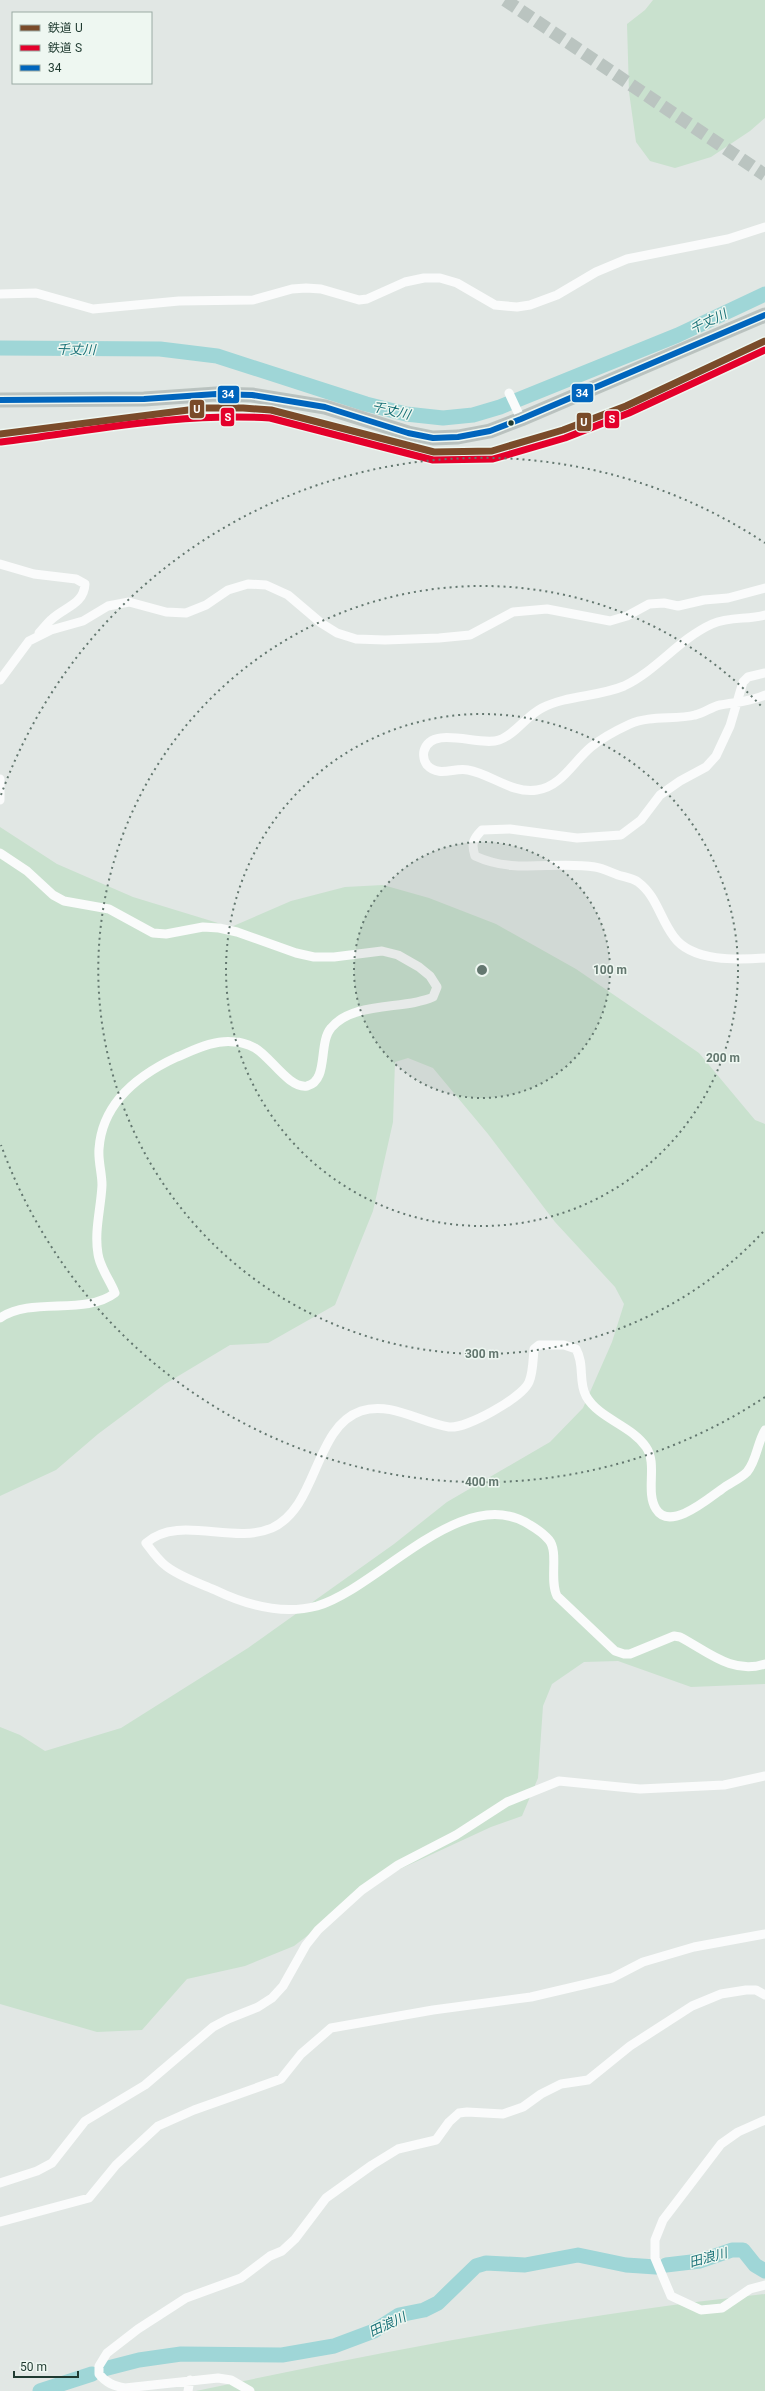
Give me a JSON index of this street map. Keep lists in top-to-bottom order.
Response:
{
  "water": ["千丈川", "田浪川"],
  "lines": ["transit line 34", "rail line U", "rail line S"],
  "legend": ["鉄道 U", "鉄道 S", "34"],
  "scale_bar": "50 m",
  "rings": [
    "100 m",
    "200 m",
    "300 m",
    "400 m"
  ]
}
